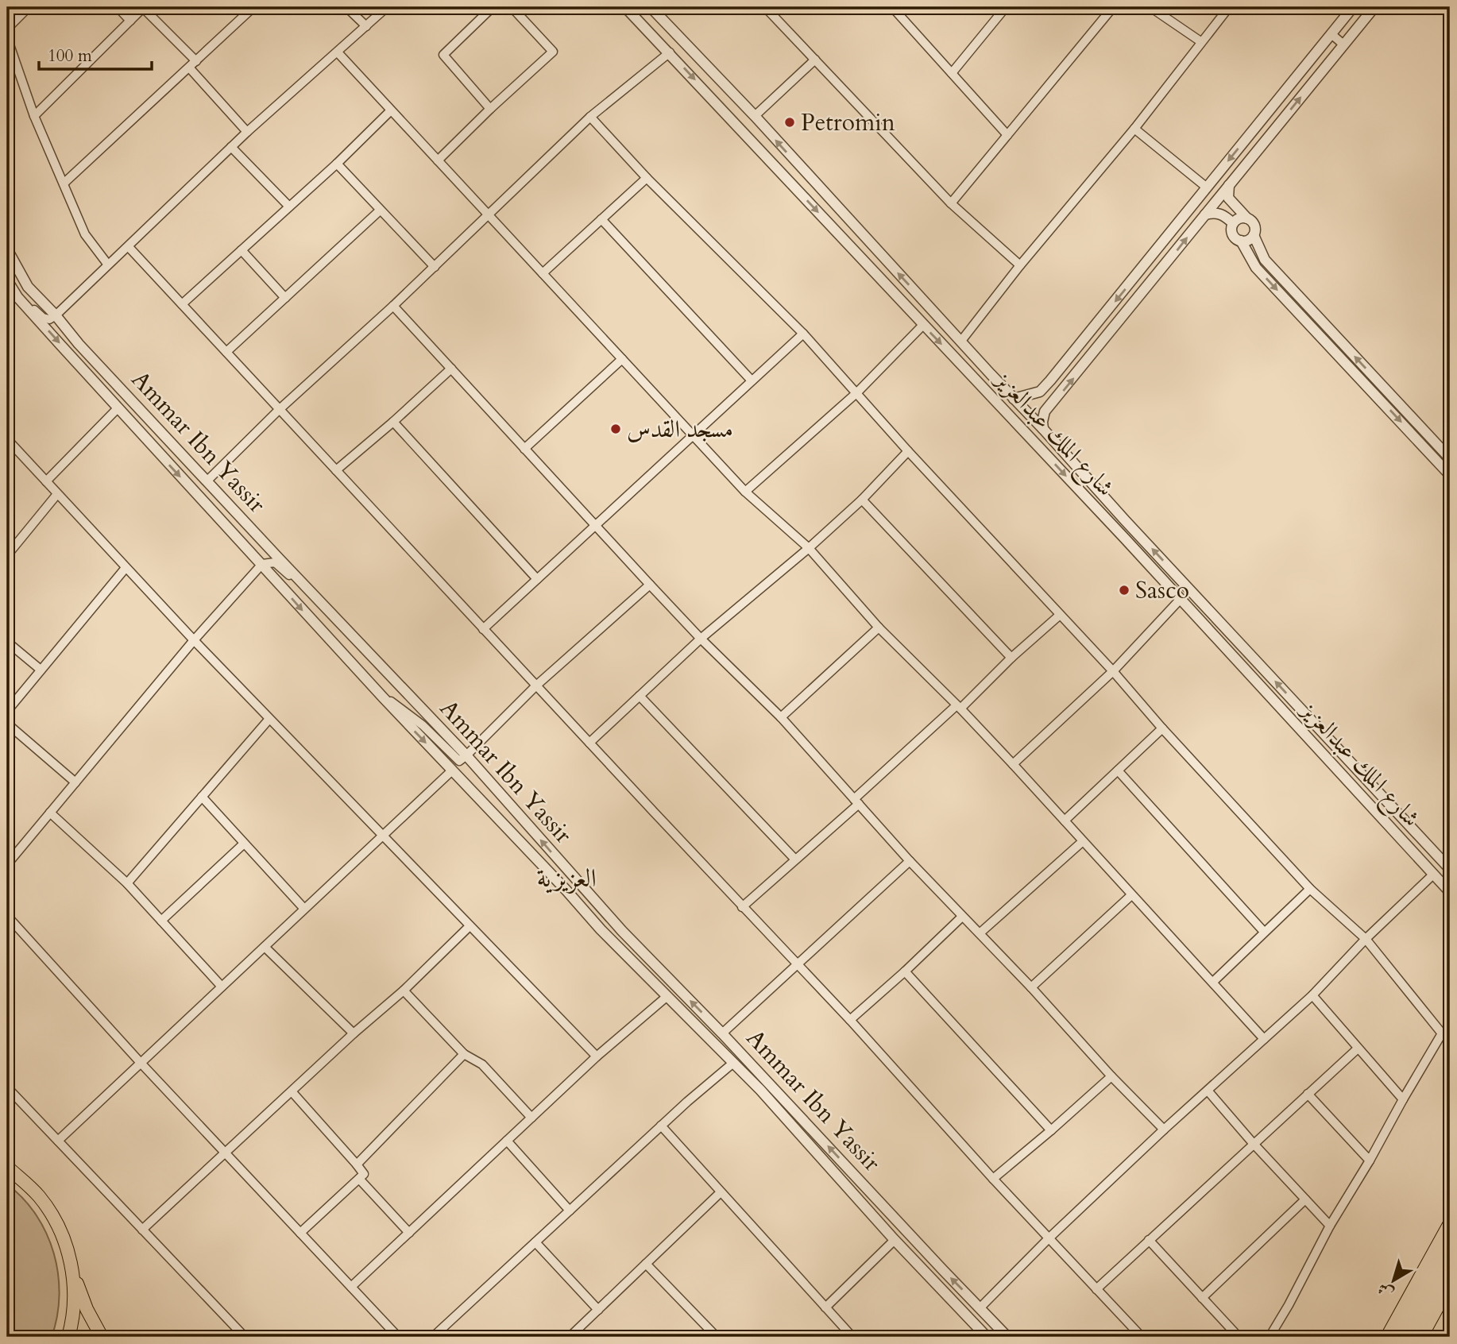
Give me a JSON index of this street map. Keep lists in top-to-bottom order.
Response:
{
  "streets": {
    "street": ["شارع الملك عبدالعزيز", "Ammar Ibn Yassir"]
  },
  "districts": ["العزيزية"],
  "places": ["Petromin", "مسجد القدس", "Sasco"],
  "scale_bar": "100 m",
  "north": "bottom left"
}
